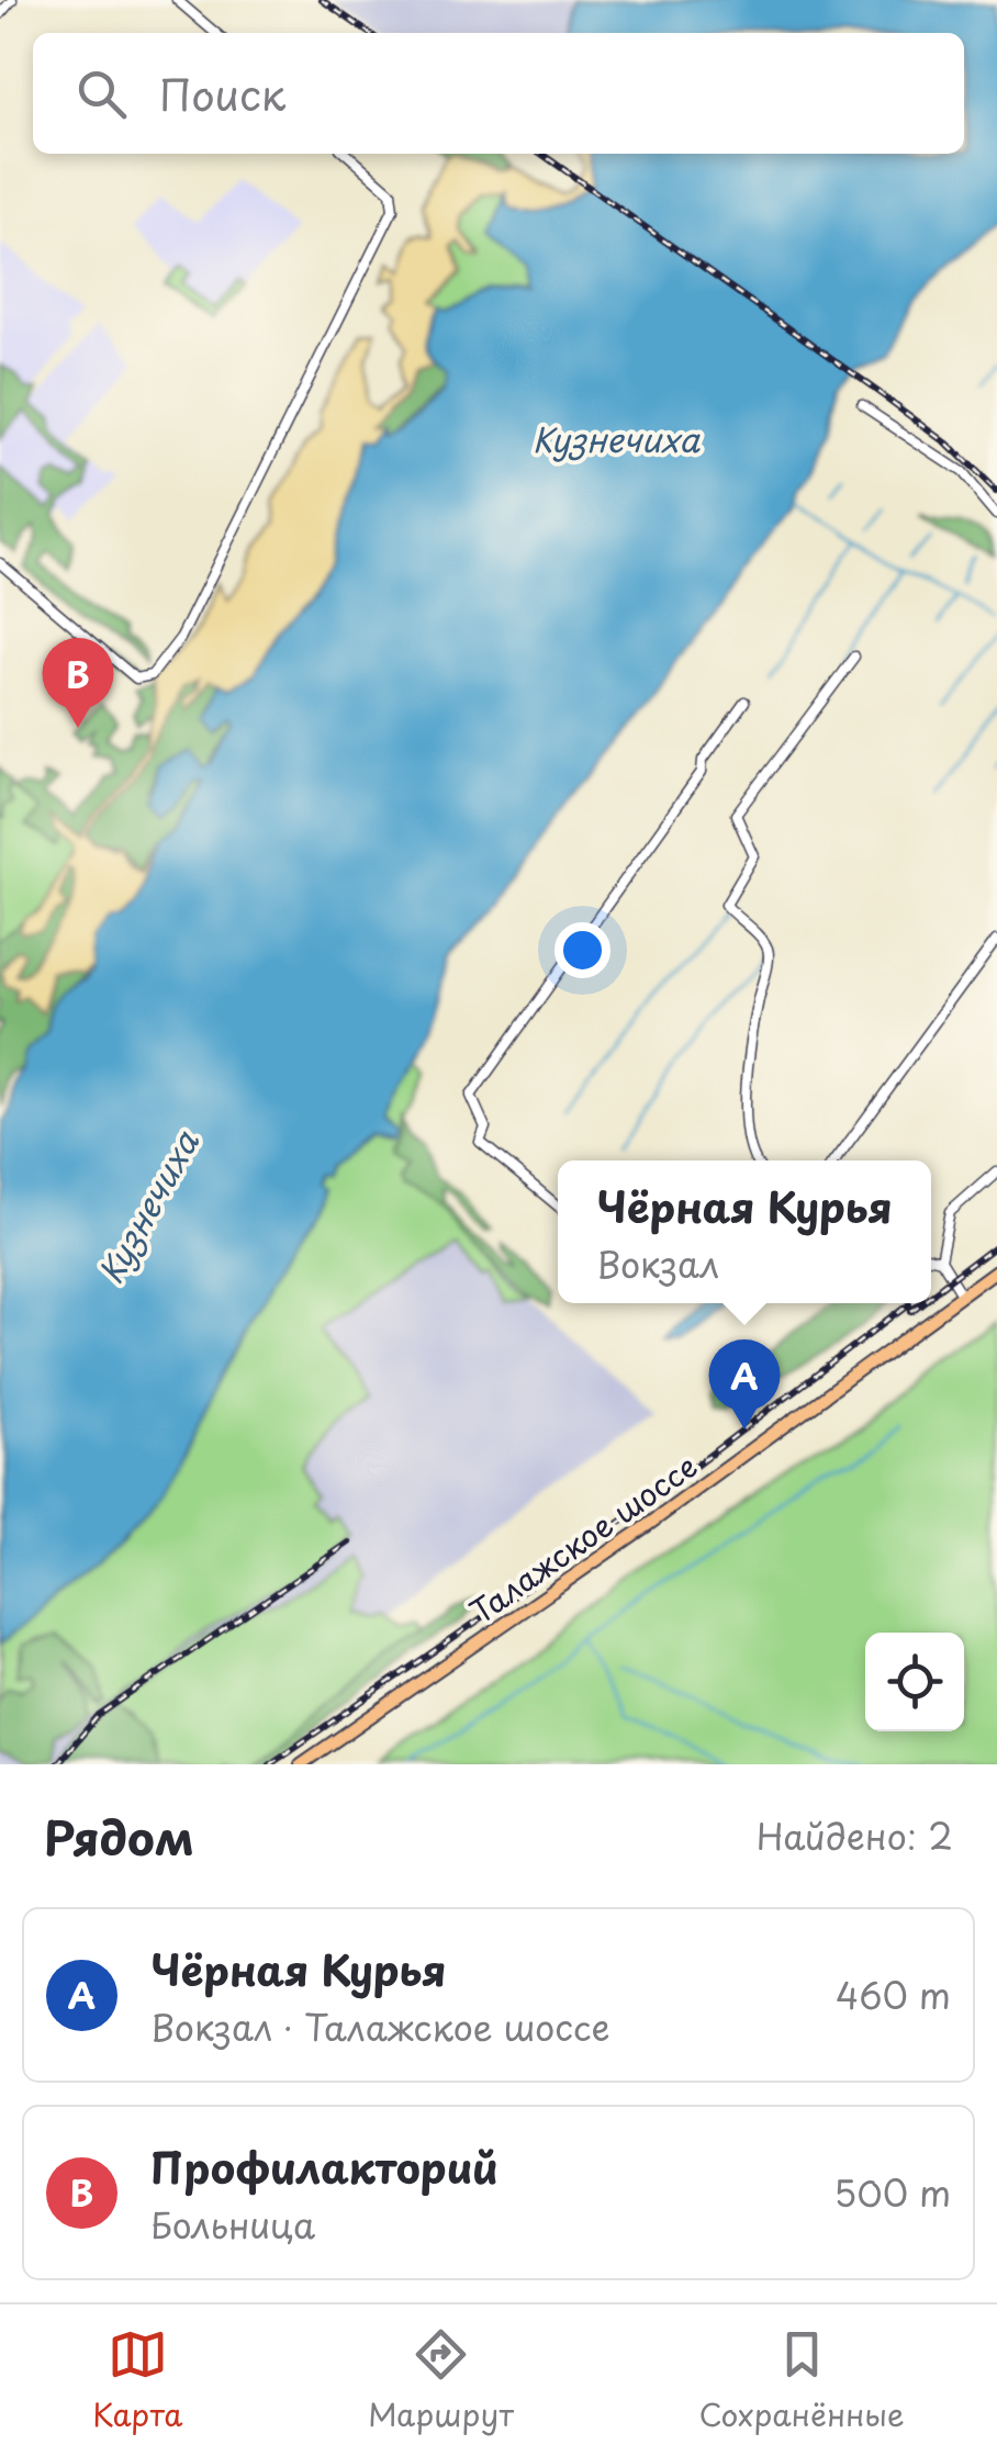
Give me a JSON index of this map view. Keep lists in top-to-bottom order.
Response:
{
  "streets": {
    "main road": ["Талажское шоссе"]
  },
  "water": ["Кузнечиха"],
  "page": {
    "search": "Поиск",
    "pins": ["B", "A"],
    "popup": ["Чёрная Курья", "Вокзал"],
    "heading": ["Рядом", "Найдено: 2"],
    "list": [
      {
        "mark": "A",
        "name": "Чёрная Курья",
        "note": "Вокзал · Талажское шоссе",
        "value": "460 m"
      },
      {
        "mark": "B",
        "name": "Профилакторий",
        "note": "Больница",
        "value": "500 m"
      }
    ],
    "nav": ["Карта", "Маршрут", "Сохранённые"]
  }
}
